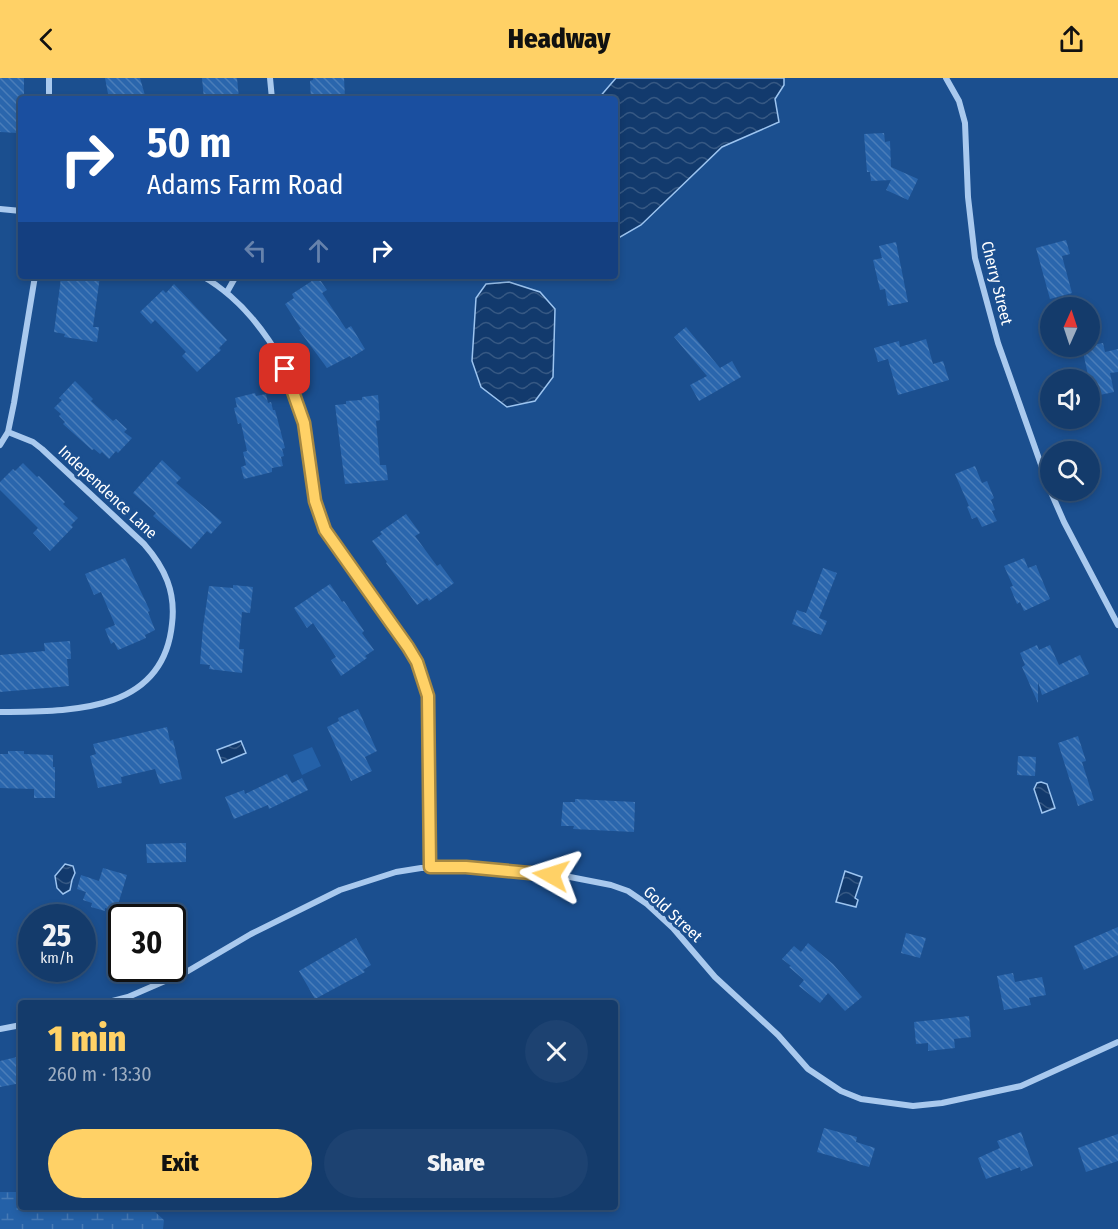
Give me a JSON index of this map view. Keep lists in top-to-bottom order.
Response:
{
  "streets": {
    "street": ["Cherry Street", "Independence Lane", "Gold Street"]
  },
  "north": "top",
  "page": {
    "header": "Headway",
    "turn": ["50 m", "Adams Farm Road"],
    "speed": "25 km/h",
    "limit": "30",
    "heading": ["1 min", "260 m · 13:30"],
    "buttons": ["Exit", "Share"]
  }
}
